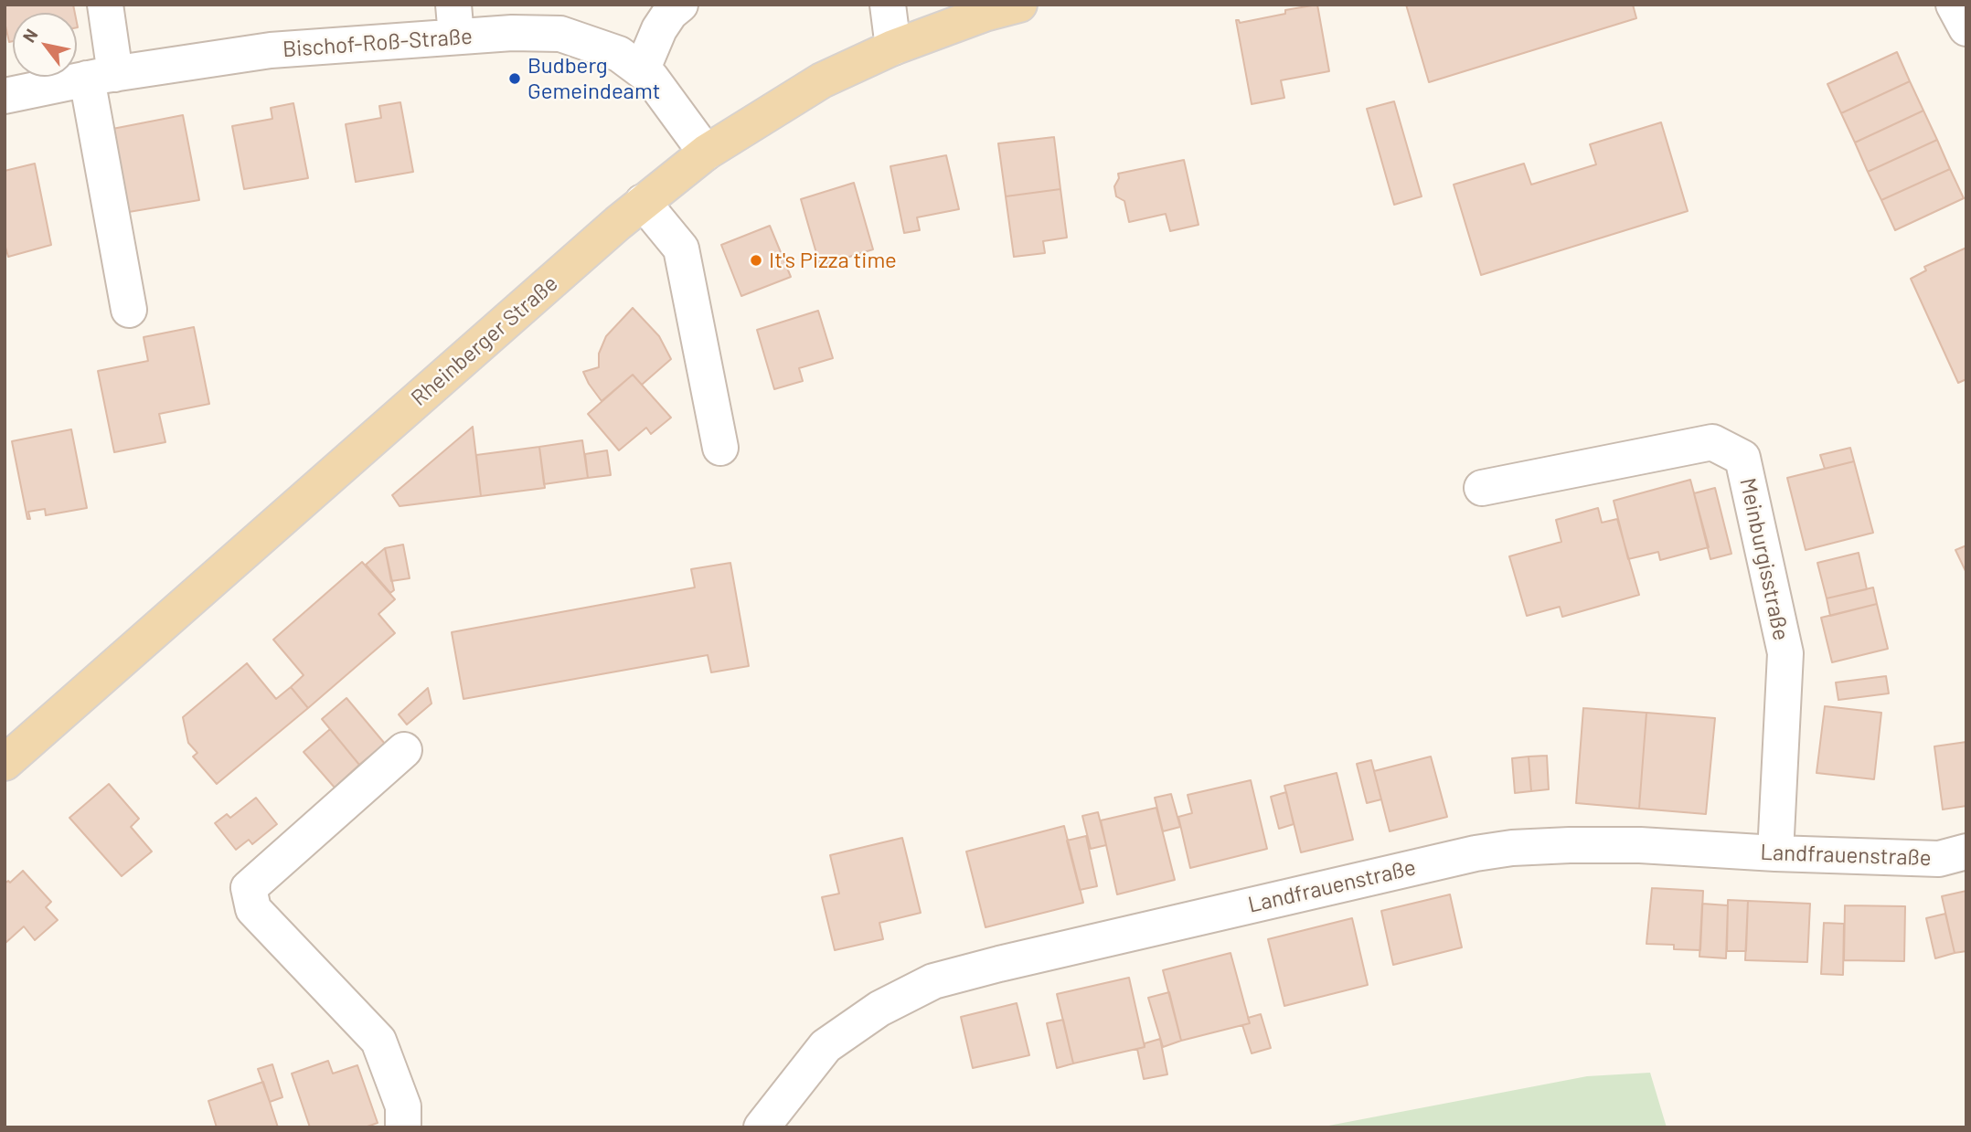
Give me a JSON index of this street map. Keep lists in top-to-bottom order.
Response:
{
  "streets": {
    "main road": ["Rheinberger Straße"],
    "street": ["Bischof-Roß-Straße", "Meinburgisstraße", "Landfrauenstraße"]
  },
  "crossings": [
    ["Bischof-Roß-Straße", "Rheinberger Straße"],
    ["Meinburgisstraße", "Landfrauenstraße"]
  ],
  "places": ["Budberg Gemeindeamt", "It's Pizza time"],
  "north": "top left"
}
